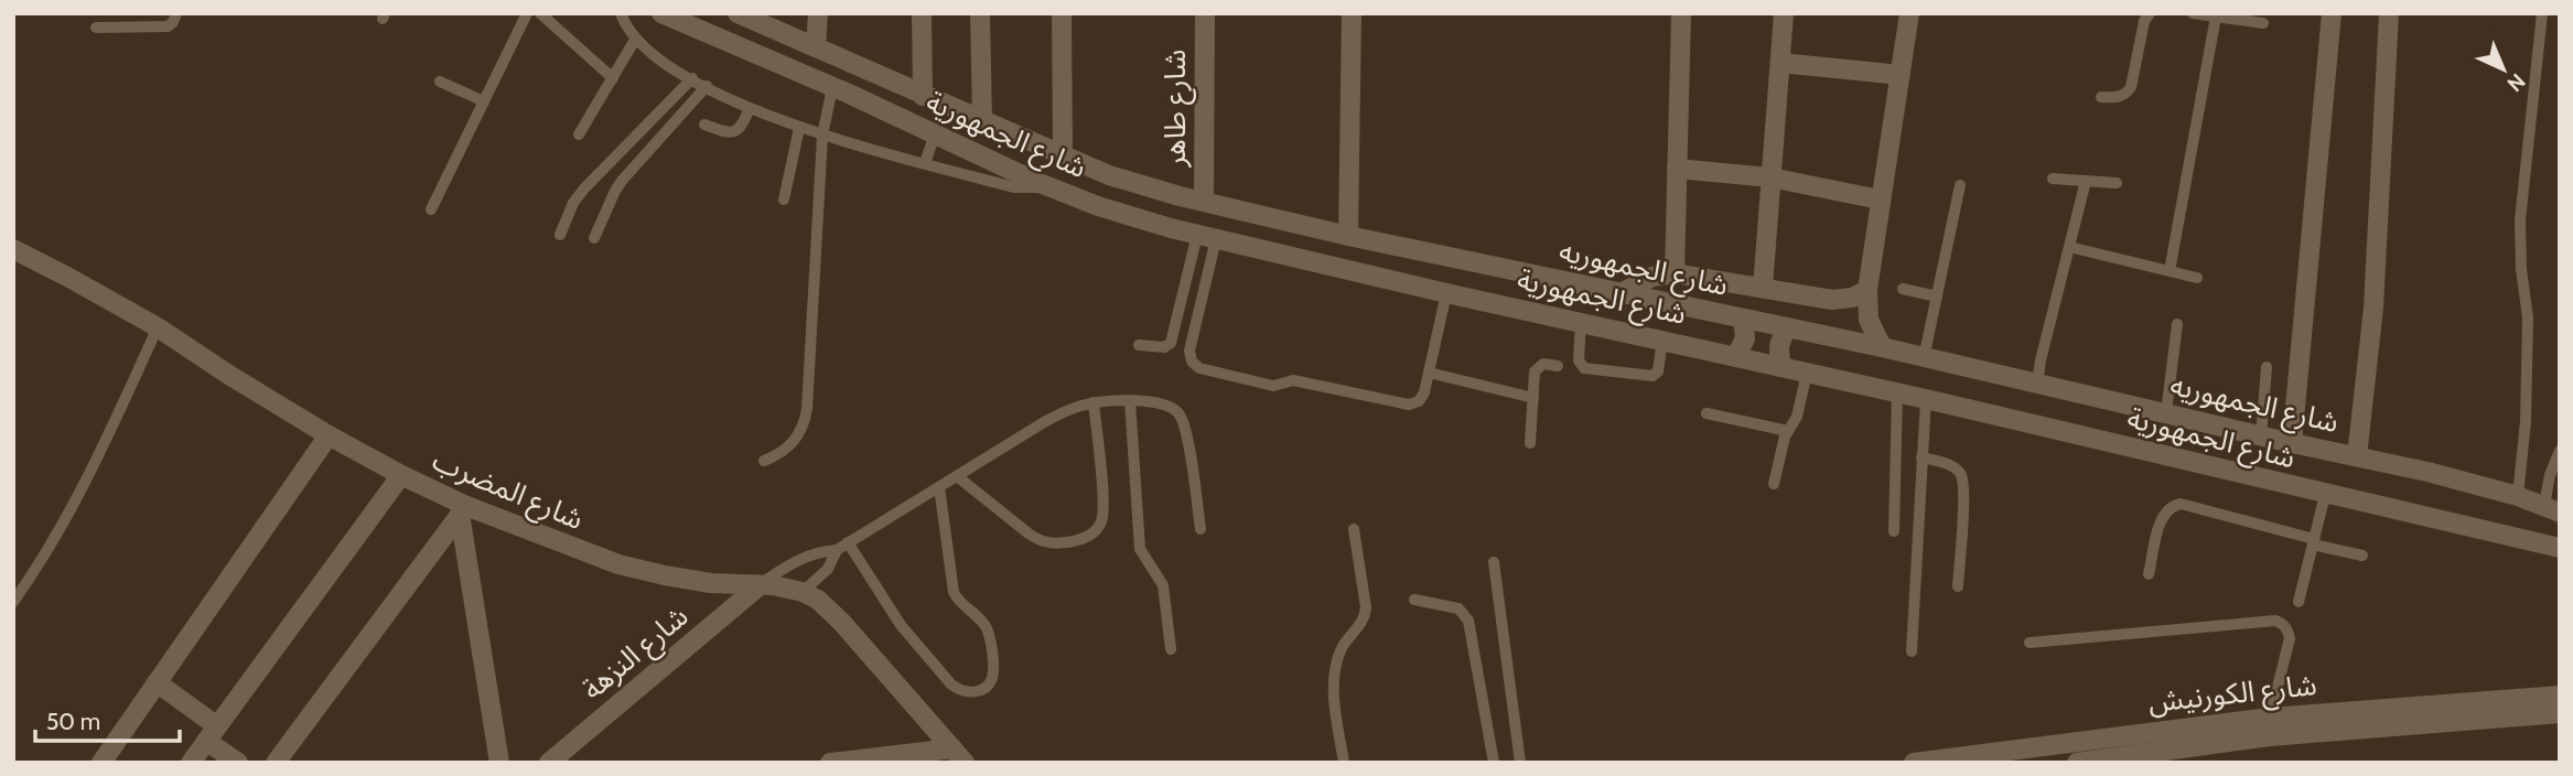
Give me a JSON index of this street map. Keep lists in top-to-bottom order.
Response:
{
  "streets": {
    "street": [
      "شارع طاهر",
      "شارع الجمهورية",
      "شارع الجمهوريه",
      "شارع المضرب",
      "شارع النزهة",
      "شارع الكورنيش"
    ]
  },
  "crossings": [
    ["شارع طاهر", "شارع الجمهوريه"],
    ["شارع المضرب", "شارع النزهة"]
  ],
  "scale_bar": "50 m",
  "north": "bottom right"
}
